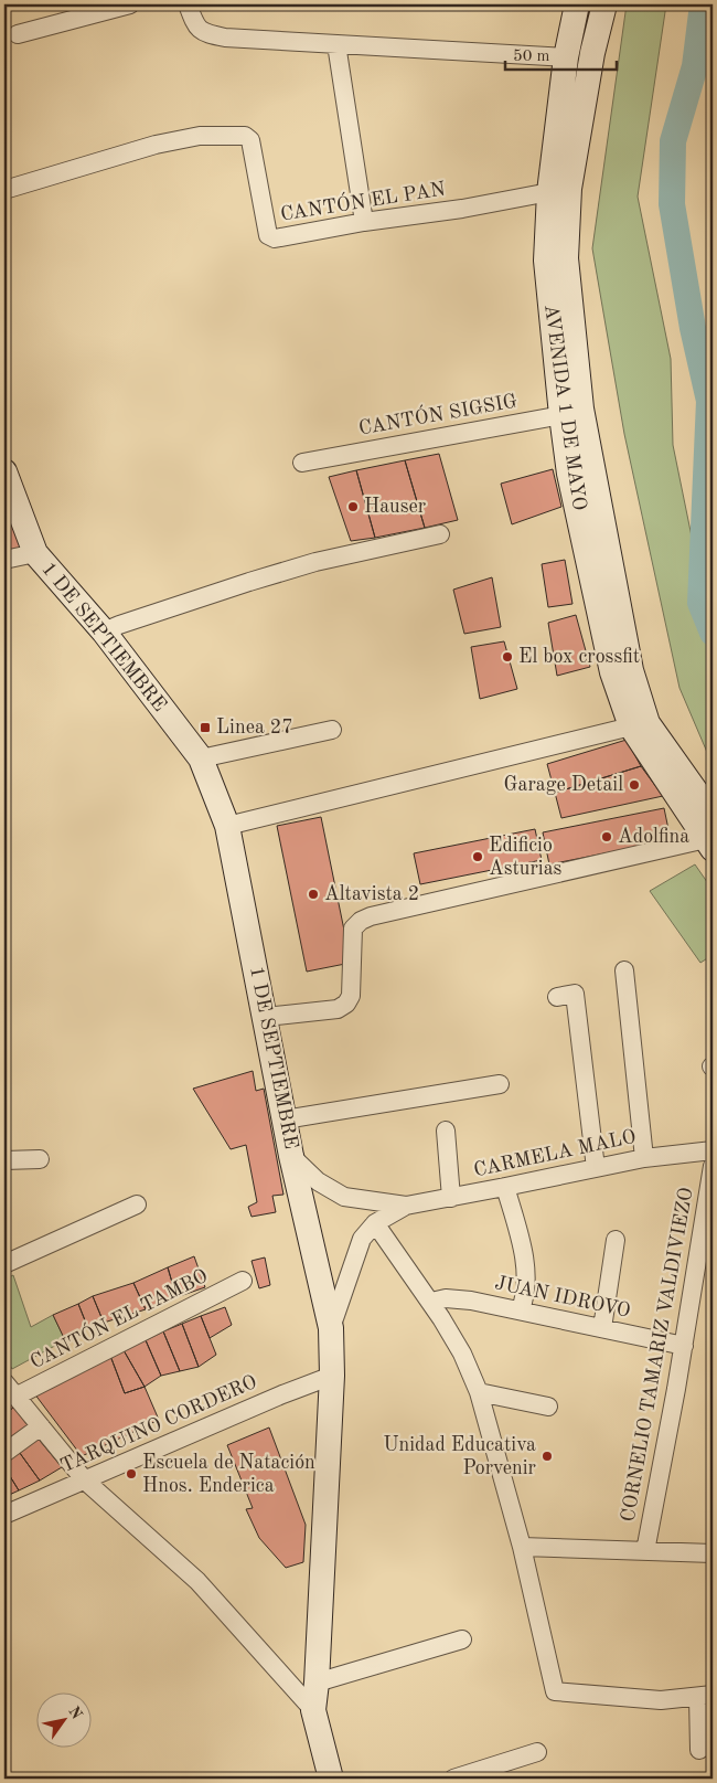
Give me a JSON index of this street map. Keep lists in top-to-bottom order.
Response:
{
  "streets": {
    "main road": ["AVENIDA 1 DE MAYO", "1 DE SEPTIEMBRE"],
    "street": [
      "CANTÓN EL PAN",
      "CANTÓN SIGSIG",
      "CARMELA MALO",
      "JUAN IDROVO",
      "CANTÓN EL TAMBO",
      "CORNELIO TAMARIZ VALDIVIEZO",
      "TARQUINO CORDERO"
    ]
  },
  "crossings": [
    ["CANTÓN EL PAN", "AVENIDA 1 DE MAYO"],
    ["AVENIDA 1 DE MAYO", "CANTÓN SIGSIG"],
    ["1 DE SEPTIEMBRE", "CARMELA MALO"],
    ["1 DE SEPTIEMBRE", "TARQUINO CORDERO"],
    ["JUAN IDROVO", "CORNELIO TAMARIZ VALDIVIEZO"]
  ],
  "places": {
    "other": [
      "Hauser",
      "El box crossfit",
      "Garage Detail",
      "Adolfina",
      "Edificio Asturias",
      "Altavista 2",
      "Unidad Educativa Porvenir",
      "Escuela de Natación Hnos. Enderica"
    ],
    "transit": ["Linea 27"]
  },
  "scale_bar": "50 m",
  "north": "top right"
}
